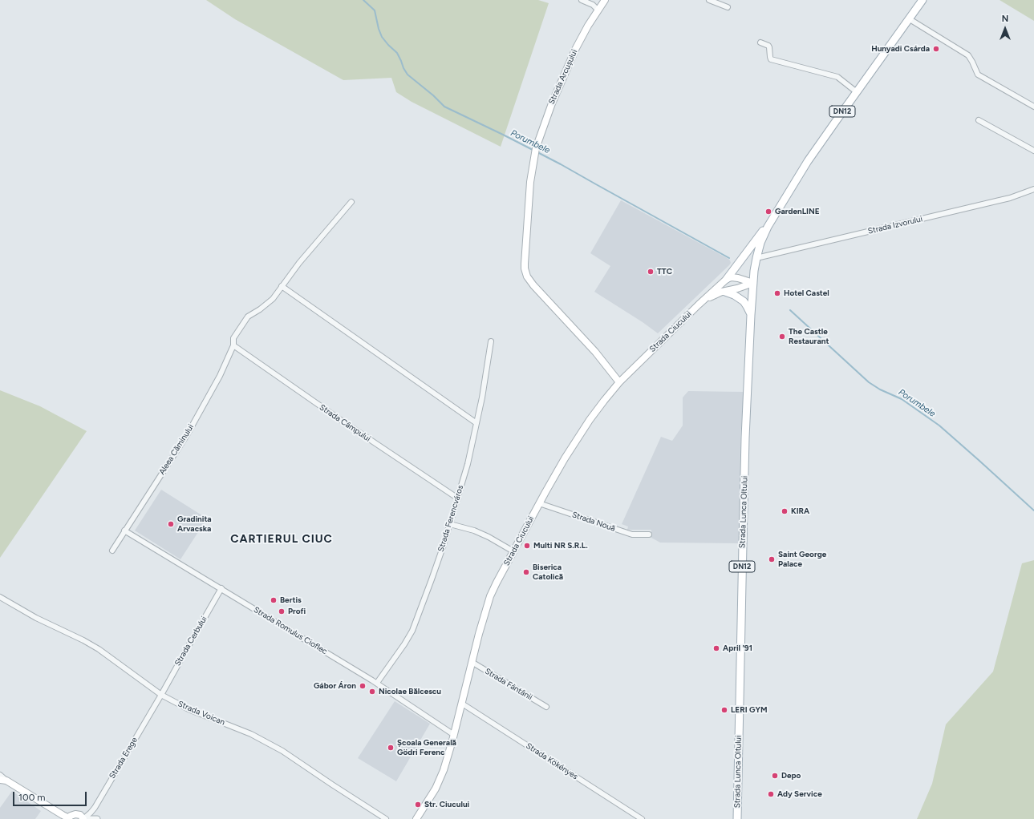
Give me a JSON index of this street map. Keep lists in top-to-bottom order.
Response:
{
  "streets": {
    "main road": [
      "Strada Arcușului",
      "DN12",
      "Strada Ciucului",
      "Strada Lunca Oltului"
    ],
    "street": [
      "Strada Izvorului",
      "Strada Câmpului",
      "Aleea Căminului",
      "Strada Ferencváros",
      "Strada Nouă",
      "Strada Romulus Cioflec",
      "Strada Cerbului",
      "Strada Fântânii",
      "Strada Voican",
      "Strada Erege",
      "Strada Kökényes"
    ]
  },
  "crossings": [
    ["Strada Arcușului", "Strada Ciucului"],
    ["DN12", "Strada Lunca Oltului"],
    ["Strada Izvorului", "Strada Lunca Oltului"],
    ["Strada Ciucului", "Strada Nouă"],
    ["Strada Ciucului", "Strada Romulus Cioflec"],
    ["Strada Ciucului", "Strada Fântânii"],
    ["Strada Ciucului", "Strada Kökényes"],
    ["Strada Câmpului", "Aleea Căminului"],
    ["Strada Câmpului", "Strada Ferencváros"],
    ["Aleea Căminului", "Strada Romulus Cioflec"],
    ["Strada Ferencváros", "Strada Romulus Cioflec"],
    ["Strada Romulus Cioflec", "Strada Cerbului"],
    ["Strada Cerbului", "Strada Voican"],
    ["Strada Cerbului", "Strada Erege"],
    ["Strada Voican", "Strada Erege"]
  ],
  "districts": ["CARTIERUL CIUC"],
  "water": ["Porumbele"],
  "places": [
    "Hunyadi Csárda",
    "GardenLINE",
    "TTC",
    "Hotel Castel",
    "The Castle Restaurant",
    "KIRA",
    "Gradinita Arvacska",
    "Multi NR S.R.L.",
    "Saint George Palace",
    "Biserica Catolică",
    "Bertis",
    "Profi",
    "April '91",
    "Gábor Áron",
    "Nicolae Bălcescu",
    "LERI GYM",
    "Școala Generală Gödri Ferenc",
    "Depo",
    "Ady Service",
    "Str. Ciucului"
  ],
  "scale_bar": "100 m",
  "north": "top"
}
